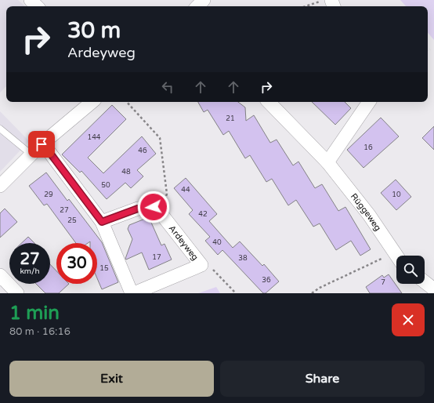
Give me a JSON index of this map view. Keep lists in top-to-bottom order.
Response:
{
  "streets": {
    "street": ["Rüggeweg", "Ardeyweg"]
  },
  "house_numbers": [
    "21",
    "144",
    "16",
    "46",
    "48",
    "50",
    "44",
    "29",
    "10",
    "27",
    "42",
    "25",
    "40",
    "17",
    "38",
    "15",
    "36",
    "7"
  ],
  "page": {
    "turn": ["30 m", "Ardeyweg"],
    "speed": "27 km/h",
    "limit": "30",
    "heading": ["1 min", "80 m · 16:16"],
    "buttons": ["Exit", "Share"]
  }
}
